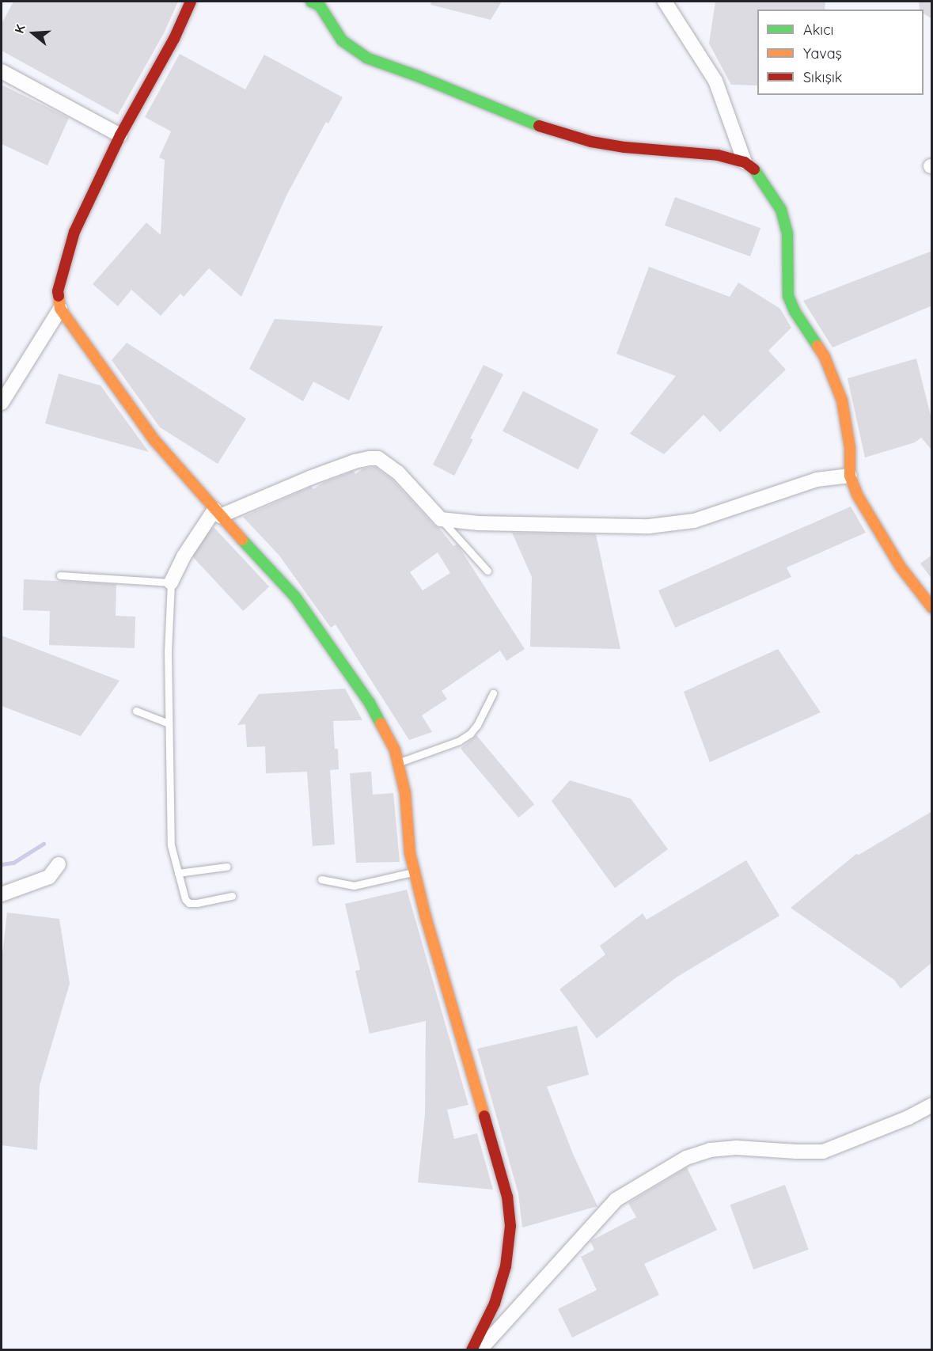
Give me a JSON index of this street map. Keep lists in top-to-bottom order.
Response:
{
  "legend": ["Akıcı", "Yavaş", "Sıkışık"],
  "north": "left"
}
